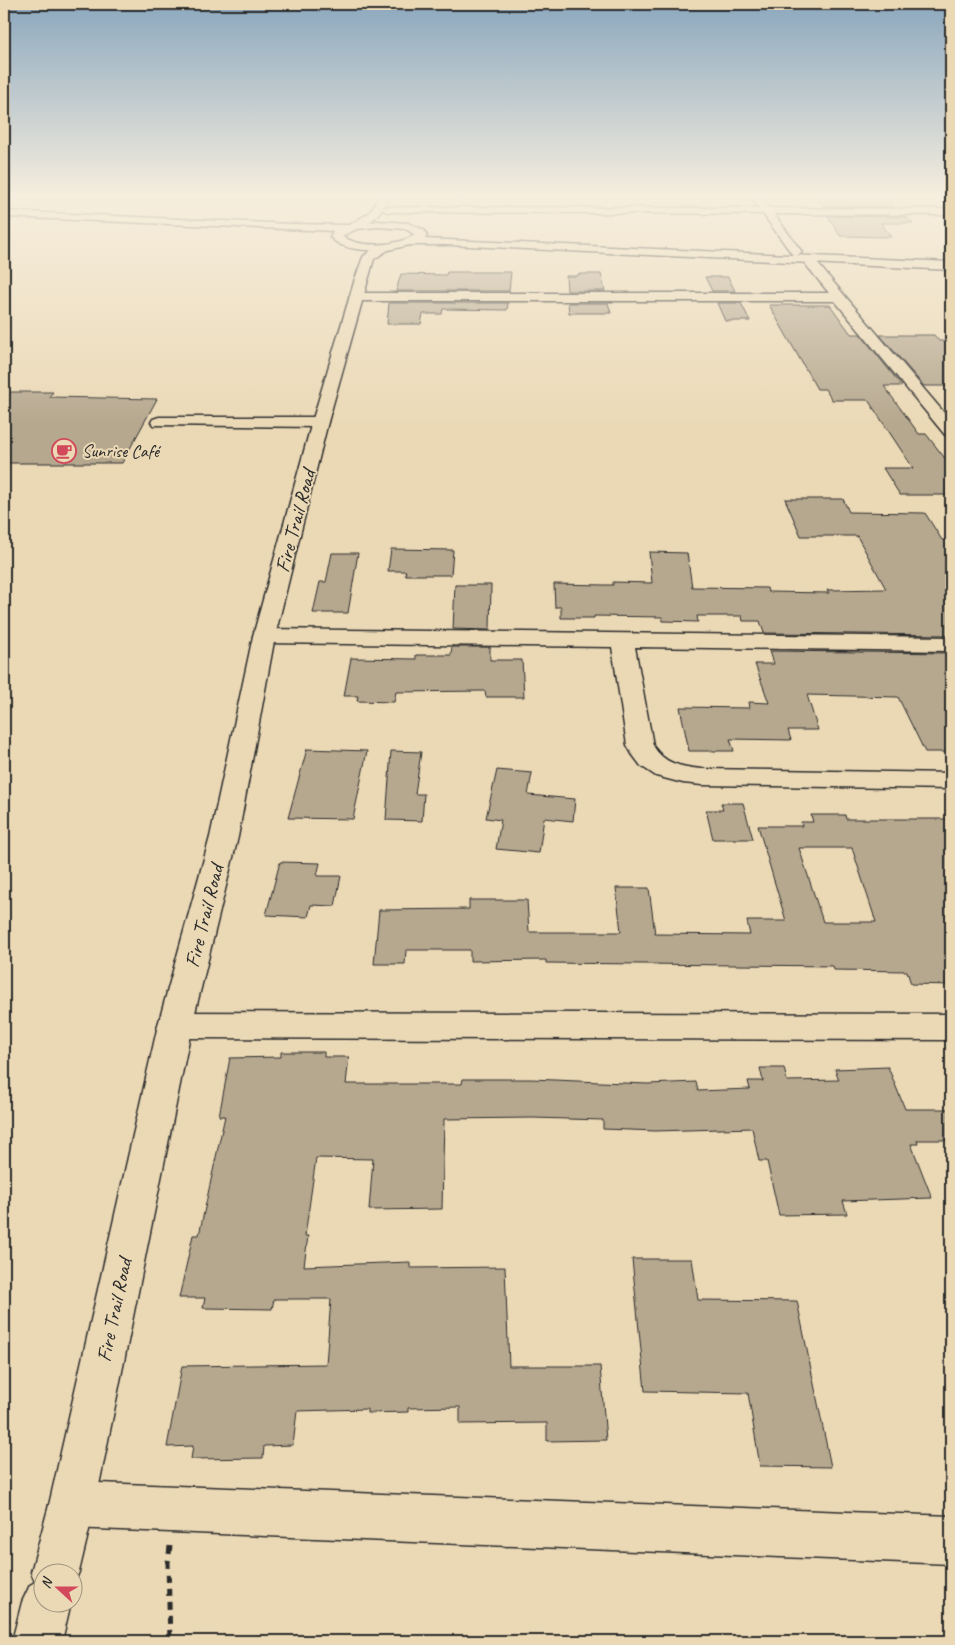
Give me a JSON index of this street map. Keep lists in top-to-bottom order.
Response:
{
  "streets": {
    "main road": ["Fire Trail Road"]
  },
  "places": {
    "cafe": ["Sunrise Café"]
  },
  "north": "left"
}
